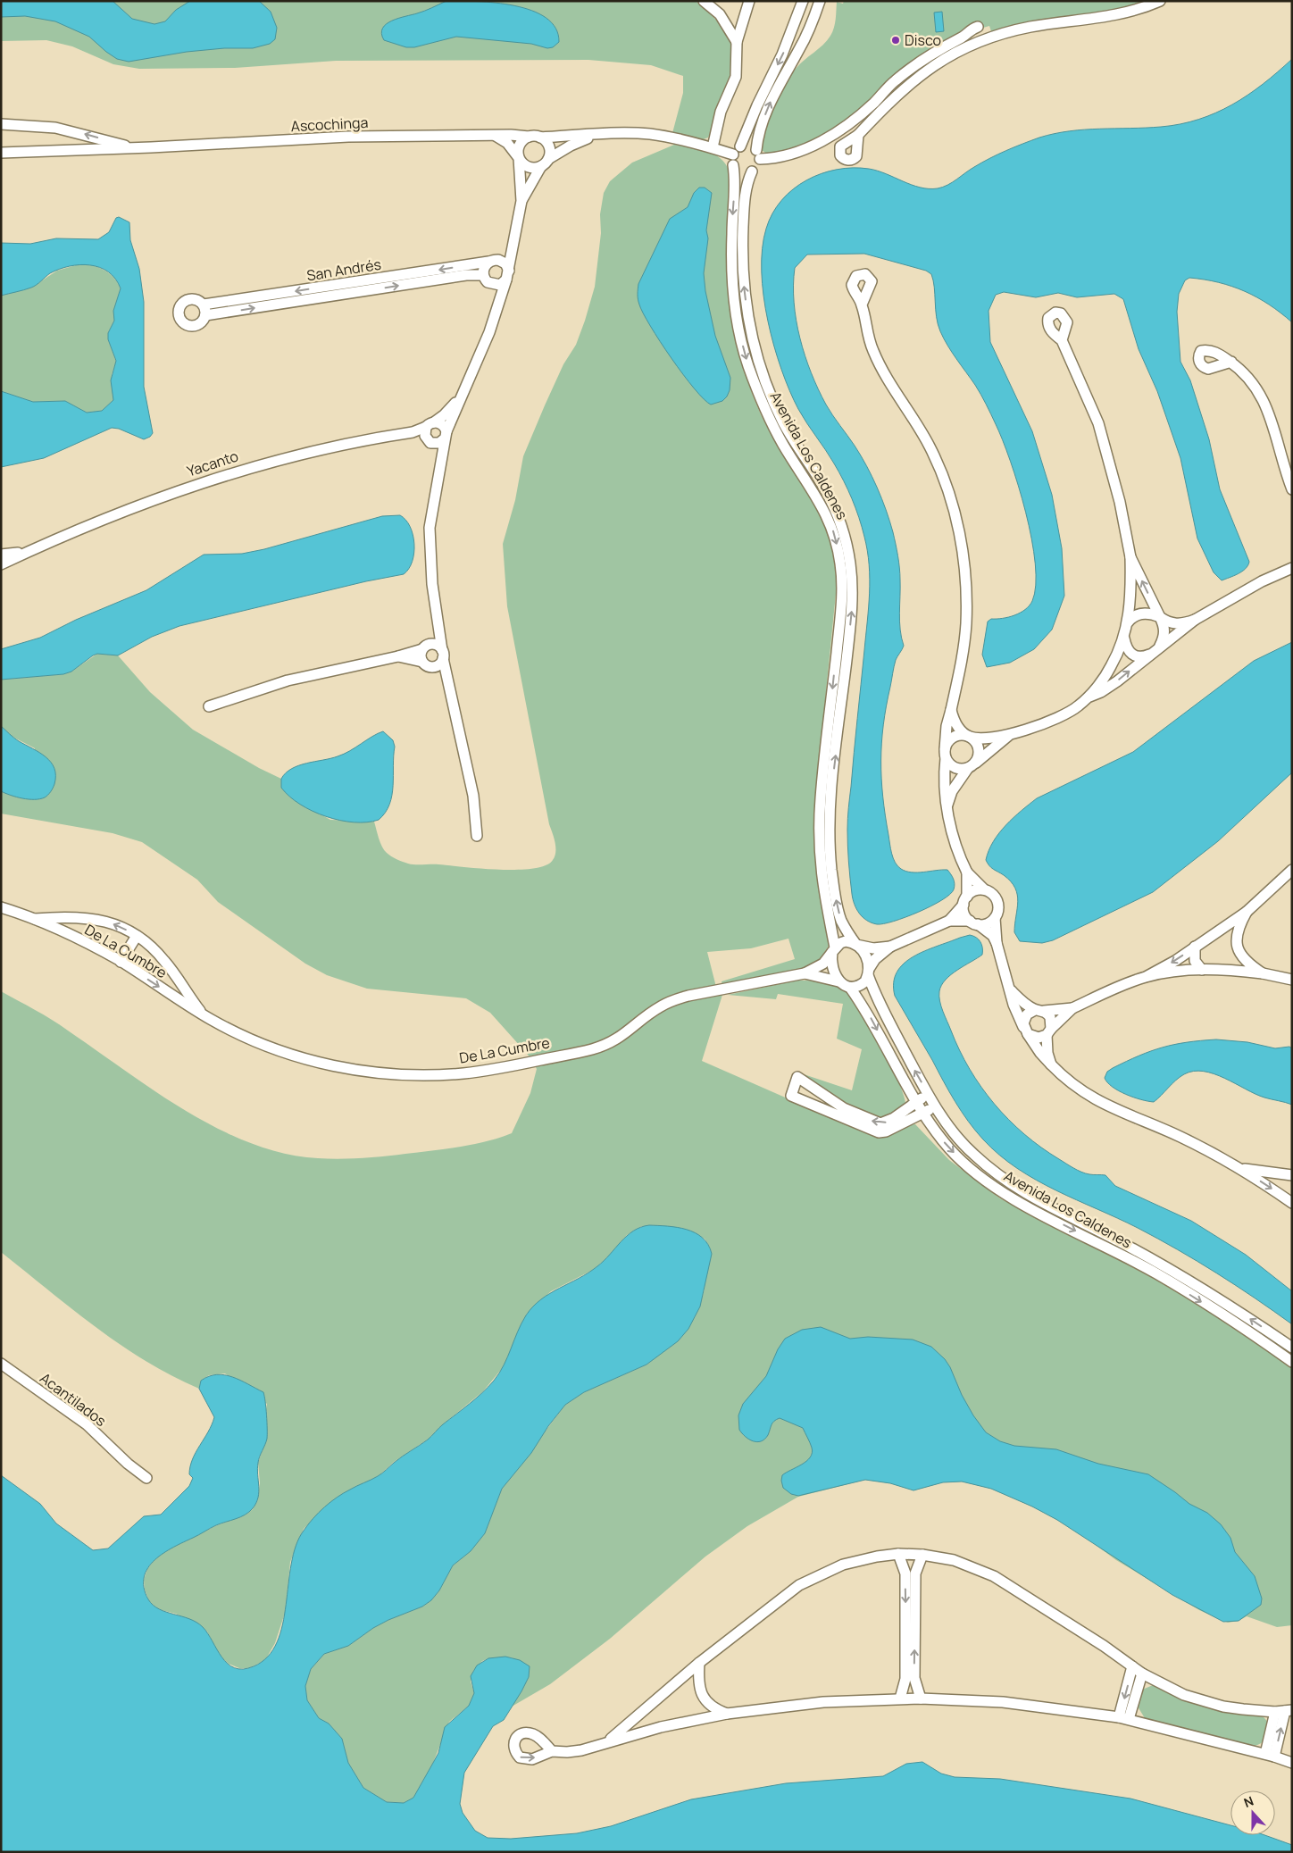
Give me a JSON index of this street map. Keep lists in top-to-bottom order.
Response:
{
  "streets": {
    "street": [
      "Ascochinga",
      "San Andrés",
      "Avenida Los Caldenes",
      "Yacanto",
      "De La Cumbre",
      "Acantilados"
    ]
  },
  "places": ["Disco"],
  "north": "top"
}
